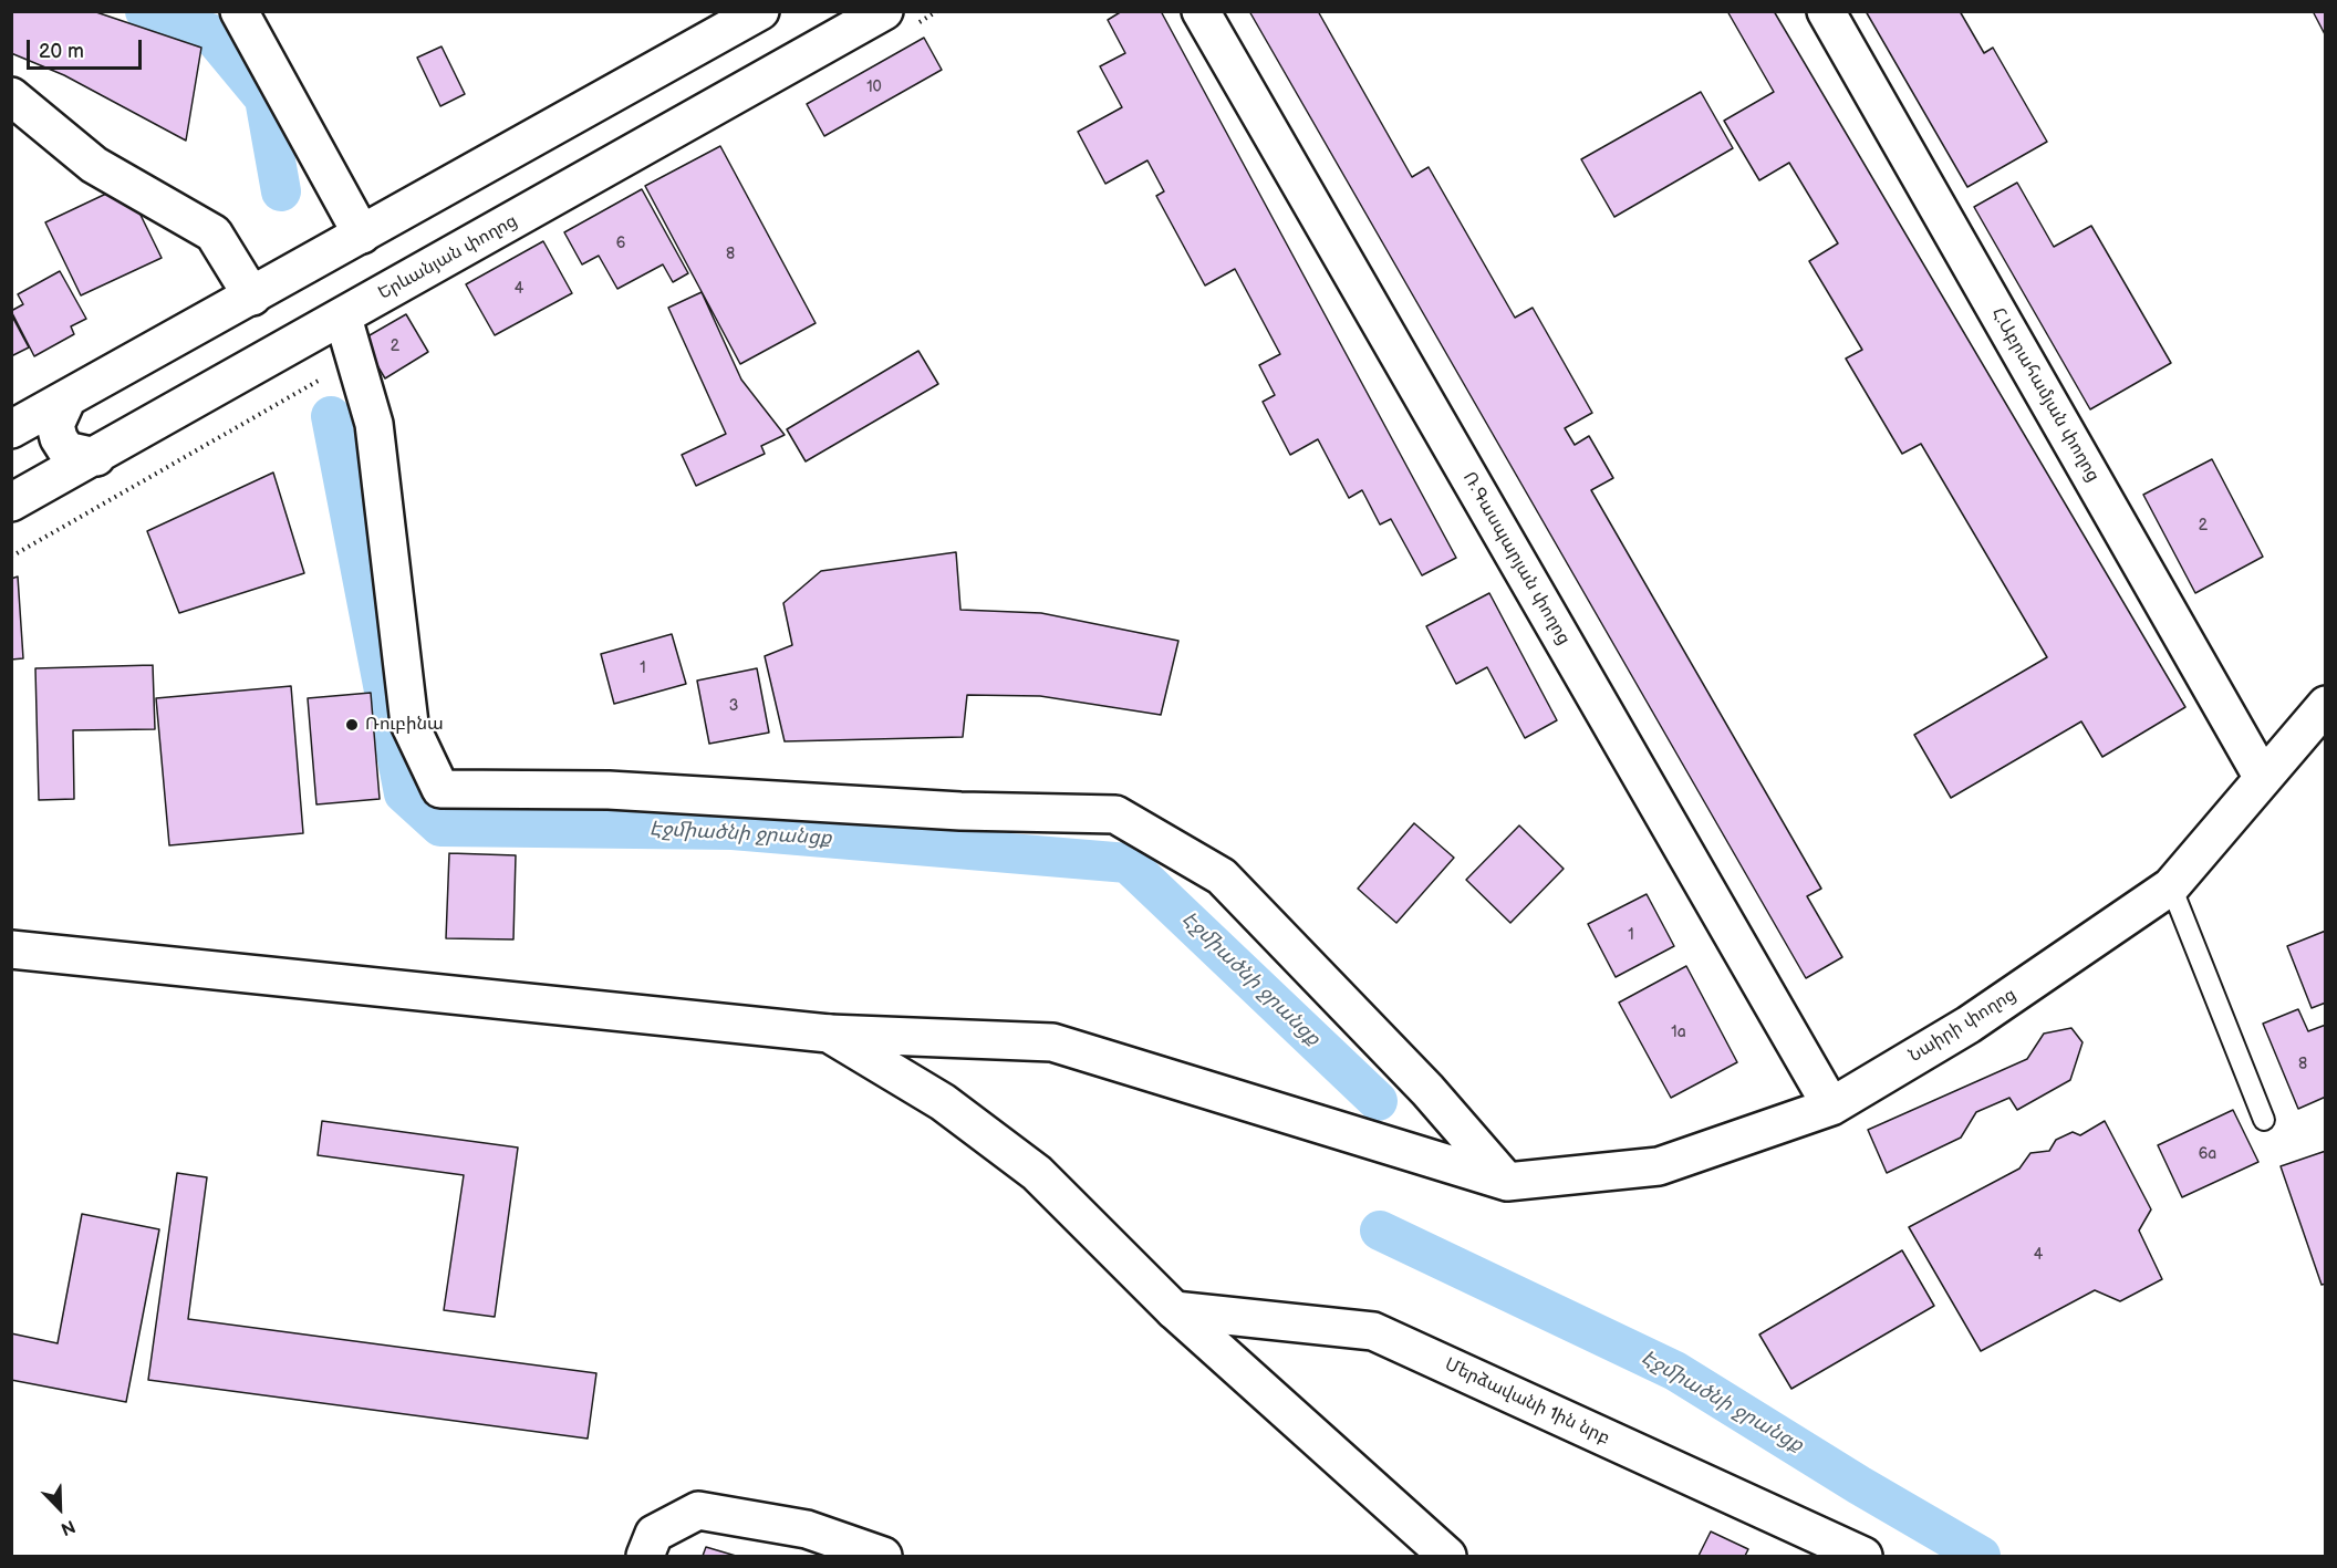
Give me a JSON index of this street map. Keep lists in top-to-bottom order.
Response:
{
  "streets": {
    "main road": [
      "Երևանյան փողոց",
      "Հ.Աբրահամյան փողոց",
      "Ռ.Գասպարյան փողոց",
      "Նաիրի փողոց",
      "Մերձավանի 1ին նրբ"
    ]
  },
  "crossings": [
    ["Հ.Աբրահամյան փողոց", "Նաիրի փողոց"],
    ["Ռ.Գասպարյան փողոց", "Նաիրի փողոց"]
  ],
  "water": ["Էջմիածնի ջրանցք"],
  "places": ["Ռուբինա"],
  "house_numbers": [
    "10",
    "6",
    "8",
    "4",
    "2",
    "2",
    "1",
    "3",
    "1",
    "1a",
    "8",
    "6a",
    "4"
  ],
  "scale_bar": "20 m",
  "north": "bottom right"
}
